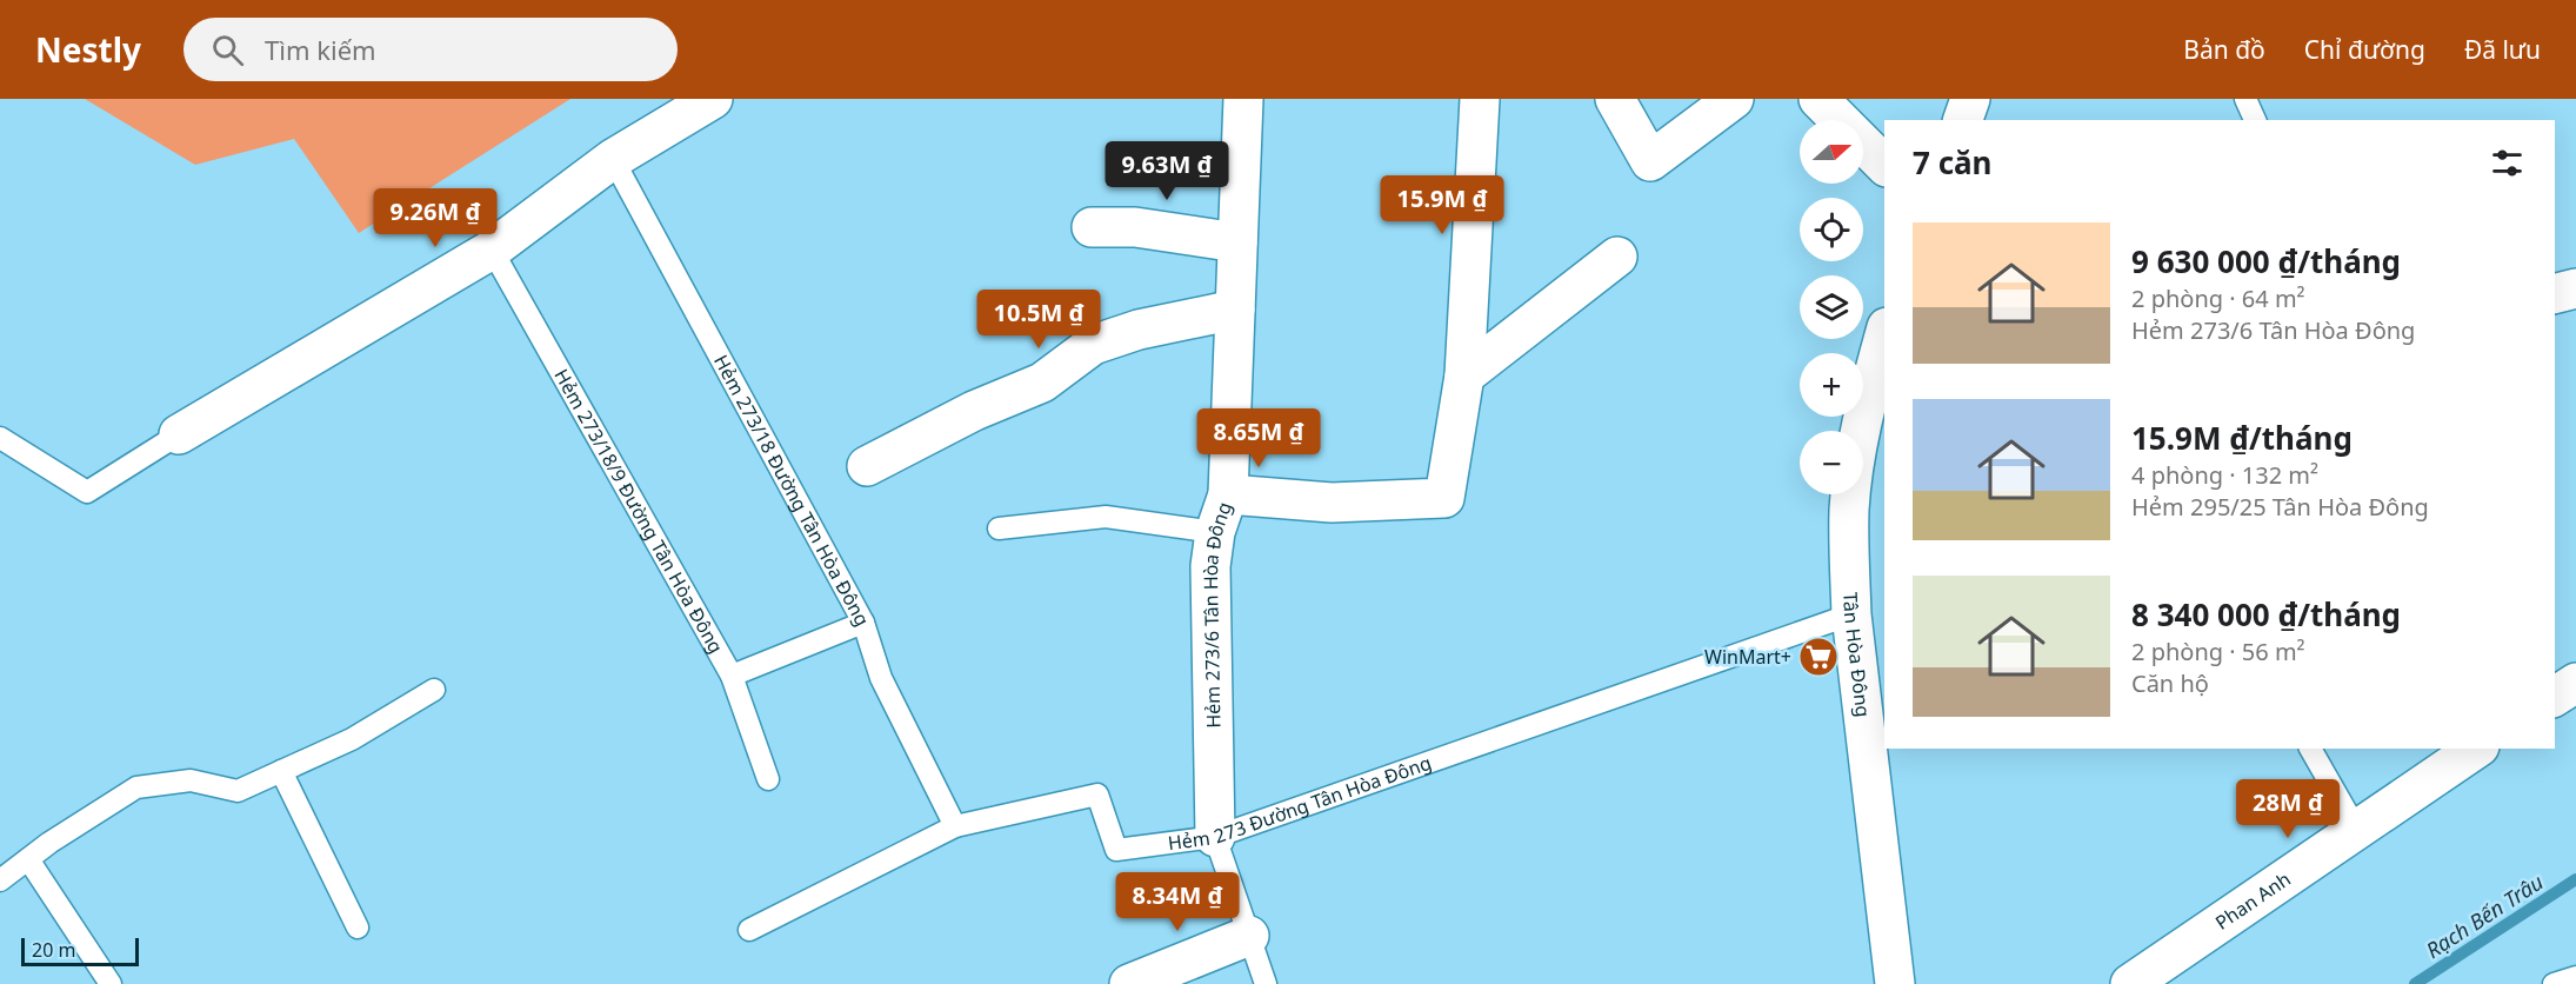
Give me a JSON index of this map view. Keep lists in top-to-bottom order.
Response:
{
  "streets": {
    "street": ["Hẻm 273/6 Tân Hòa Đông", "Tân Hòa Đông", "Phan Anh"],
    "lane": ["Hẻm 273/18 Đường Tân Hòa Đông", "Hẻm 273/18/9 Đường Tân Hòa Đông", "Hẻm 273 Đường Tân Hòa Đông"]
  },
  "crossings": [
    ["Hẻm 273/18 Đường Tân Hòa Đông", "Hẻm 273 Đường Tân Hòa Đông"],
    ["Hẻm 273/6 Tân Hòa Đông", "Hẻm 273 Đường Tân Hòa Đông"],
    ["Tân Hòa Đông", "Hẻm 273 Đường Tân Hòa Đông"]
  ],
  "water": ["Rạch Bến Trâu"],
  "places": {
    "supermarket": ["WinMart+"]
  },
  "scale_bar": "20 m",
  "north": "right",
  "page": {
    "header": "Nestly",
    "search": "Tìm kiếm",
    "nav": ["Bản đồ", "Chỉ đường", "Đã lưu"],
    "map_buttons": ["+", "−"],
    "heading": "7 căn",
    "price": [
      "9.63M ₫",
      "15.9M ₫",
      "9.26M ₫",
      "10.5M ₫",
      "8.65M ₫",
      "28M ₫",
      "8.34M ₫"
    ],
    "list": [
      {
        "name": "9 630 000 ₫/tháng",
        "note": "2 phòng · 64 m² · Hẻm 273/6 Tân Hòa Đông"
      },
      {
        "name": "15.9M ₫/tháng",
        "note": "4 phòng · 132 m² · Hẻm 295/25 Tân Hòa Đông"
      },
      {
        "name": "8 340 000 ₫/tháng",
        "note": "2 phòng · 56 m² · Căn hộ"
      }
    ],
    "scale": "20 m"
  }
}
